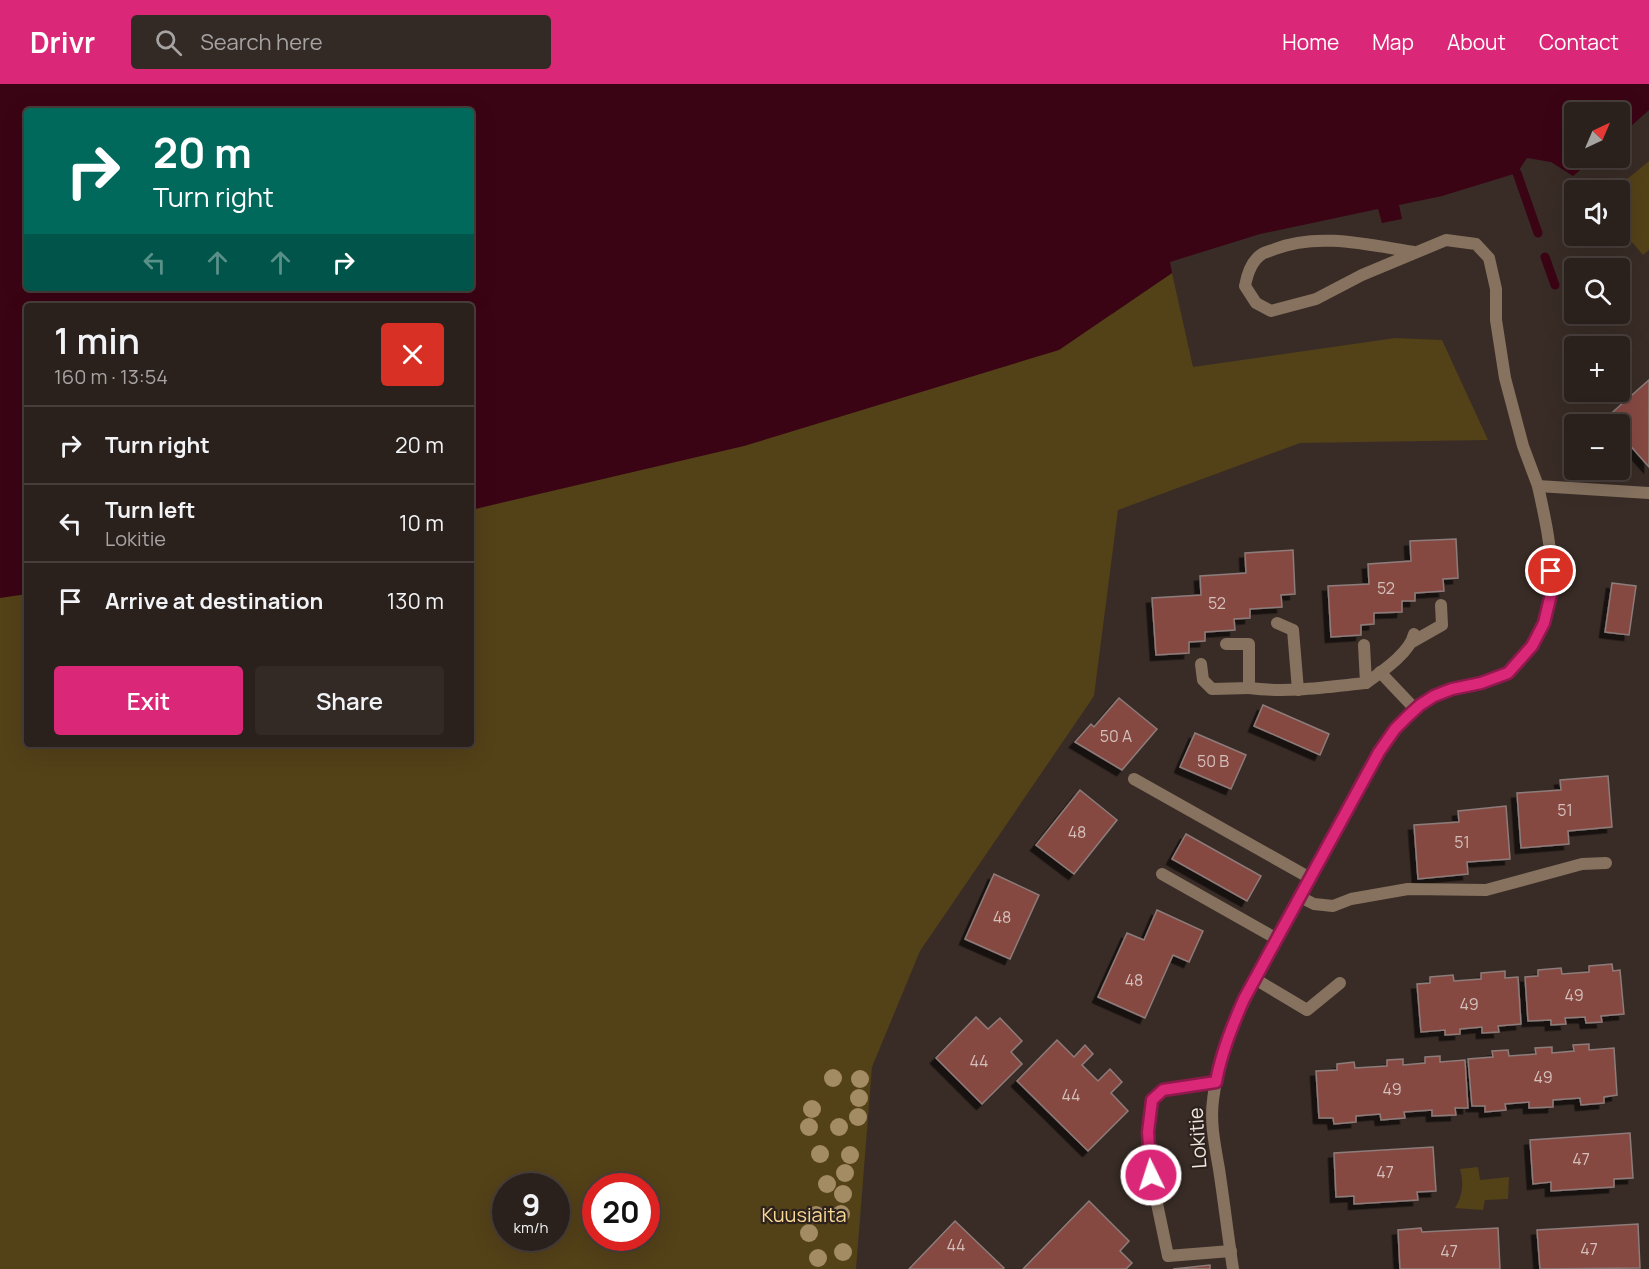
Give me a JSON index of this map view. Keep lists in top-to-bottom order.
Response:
{
  "streets": {
    "street": ["Lokitie"]
  },
  "parks": ["Kuusiaita"],
  "house_numbers": [
    "52",
    "52",
    "50 A",
    "50 B",
    "51",
    "48",
    "51",
    "48",
    "48",
    "49",
    "49",
    "44",
    "49",
    "49",
    "44",
    "47",
    "47",
    "44",
    "47",
    "47"
  ],
  "north": "top right",
  "page": {
    "header": "Drivr",
    "search": "Search here",
    "nav": [
      "Home",
      "Map",
      "About",
      "Contact"
    ],
    "map_buttons": ["+", "−"],
    "turn": ["20 m", "Turn right"],
    "heading": ["1 min", "160 m · 13:54"],
    "list": [
      {
        "name": "Turn right",
        "value": "20 m"
      },
      {
        "name": "Turn left",
        "note": "Lokitie",
        "value": "10 m"
      },
      {
        "name": "Arrive at destination",
        "value": "130 m"
      }
    ],
    "buttons": ["Exit", "Share"],
    "speed": "9 km/h",
    "limit": "20"
  }
}
